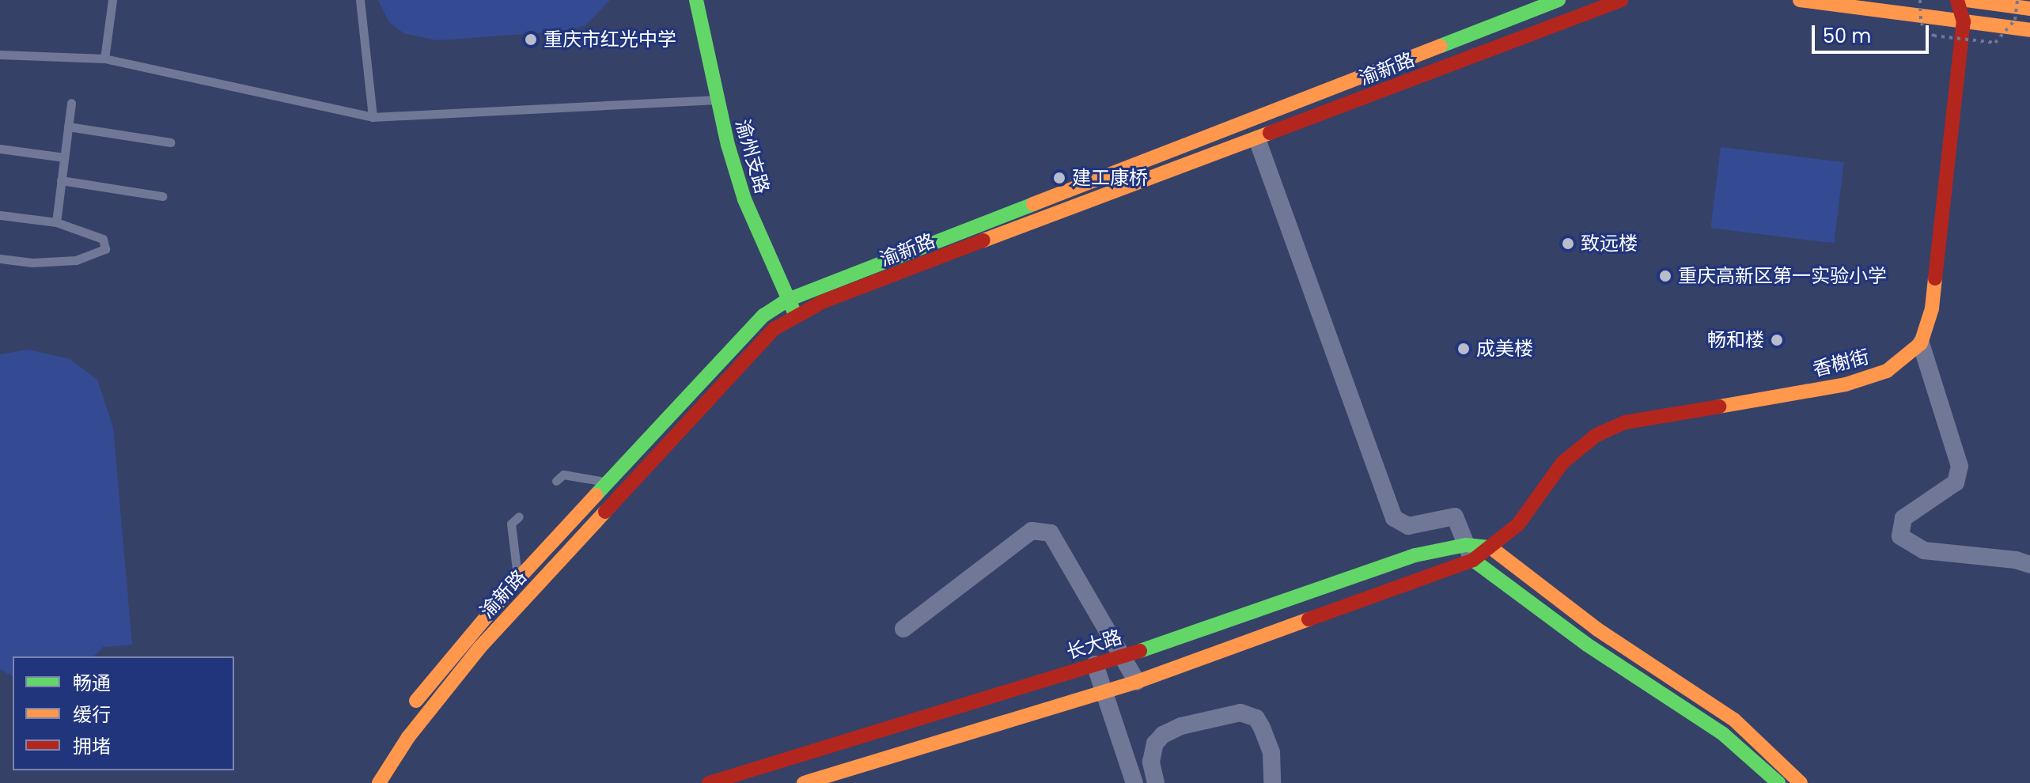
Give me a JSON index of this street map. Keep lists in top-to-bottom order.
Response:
{
  "streets": {
    "street": [
      "渝新路",
      "渝州支路",
      "香榭街",
      "长大路"
    ]
  },
  "crossings": [
    ["渝新路", "渝州支路"],
    ["香榭街", "长大路"]
  ],
  "places": [
    "重庆市红光中学",
    "建工康桥",
    "致远楼",
    "重庆高新区第一实验小学",
    "畅和楼",
    "成美楼"
  ],
  "legend": ["畅通", "缓行", "拥堵"],
  "scale_bar": "50 m"
}
